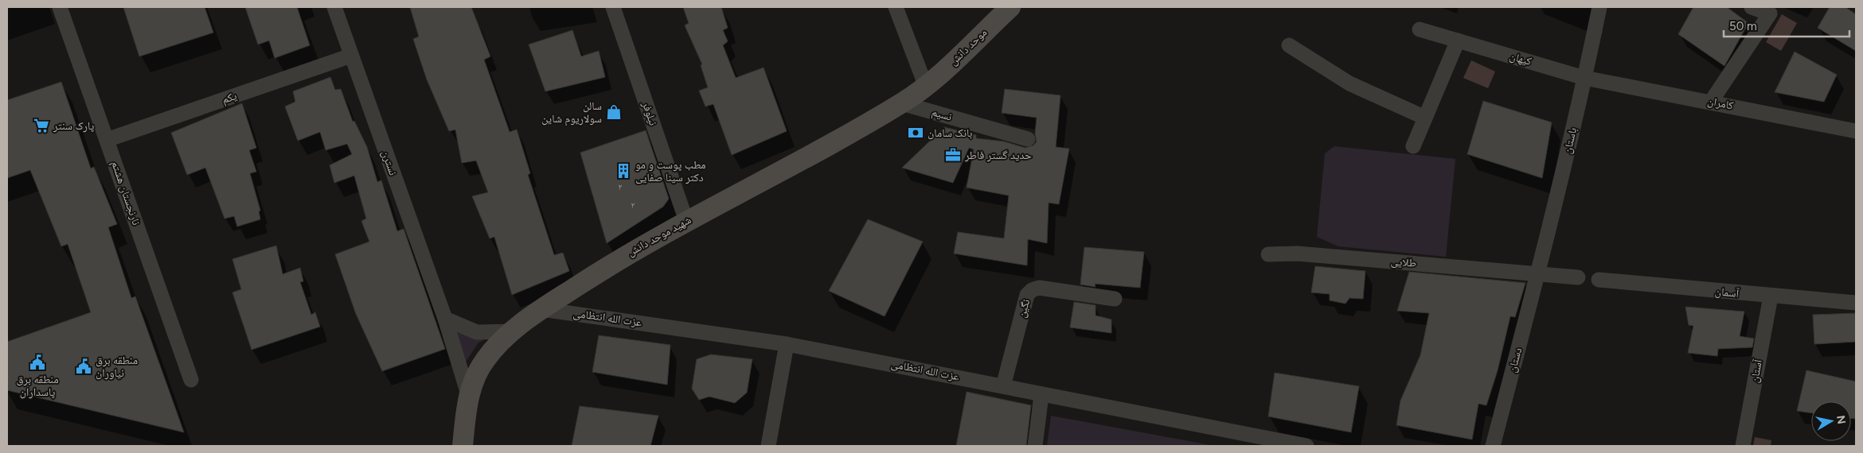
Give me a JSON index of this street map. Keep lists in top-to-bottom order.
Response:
{
  "streets": {
    "main road": ["موحد دانش", "شهید موحد دانش"],
    "street": [
      "کیهان",
      "یکم",
      "کامران",
      "نیلوفر",
      "نسیم",
      "باستان",
      "نسترن",
      "نارنجستان هشتم",
      "طلایی",
      "آسمان",
      "نگین",
      "عزت الله انتظامی",
      "دستان",
      "آستان"
    ]
  },
  "crossings": [
    ["موحد دانش", "شهید موحد دانش"],
    ["کیهان", "کامران"],
    ["کیهان", "باستان"],
    ["یکم", "نسترن"],
    ["یکم", "نارنجستان هشتم"],
    ["کامران", "باستان"],
    ["نیلوفر", "شهید موحد دانش"],
    ["نسیم", "شهید موحد دانش"],
    ["باستان", "طلایی"],
    ["باستان", "دستان"],
    ["نسترن", "شهید موحد دانش"],
    ["شهید موحد دانش", "عزت الله انتظامی"],
    ["طلایی", "دستان"],
    ["آسمان", "آستان"],
    ["نگین", "عزت الله انتظامی"]
  ],
  "places": {
    "shop": ["سالن سولاریوم شاین"],
    "supermarket": ["پارک سنتر"],
    "bank": ["بانک سامان"],
    "office": ["حدید گستر فاطر"],
    "building": ["مطب پوست و مو دکتر سینا صفایی"],
    "public building": ["منطقه برق پاسداران", "منطقه برق نیاوران"]
  },
  "house_numbers": ["۲", "۲"],
  "scale_bar": "50 m",
  "north": "right"
}
